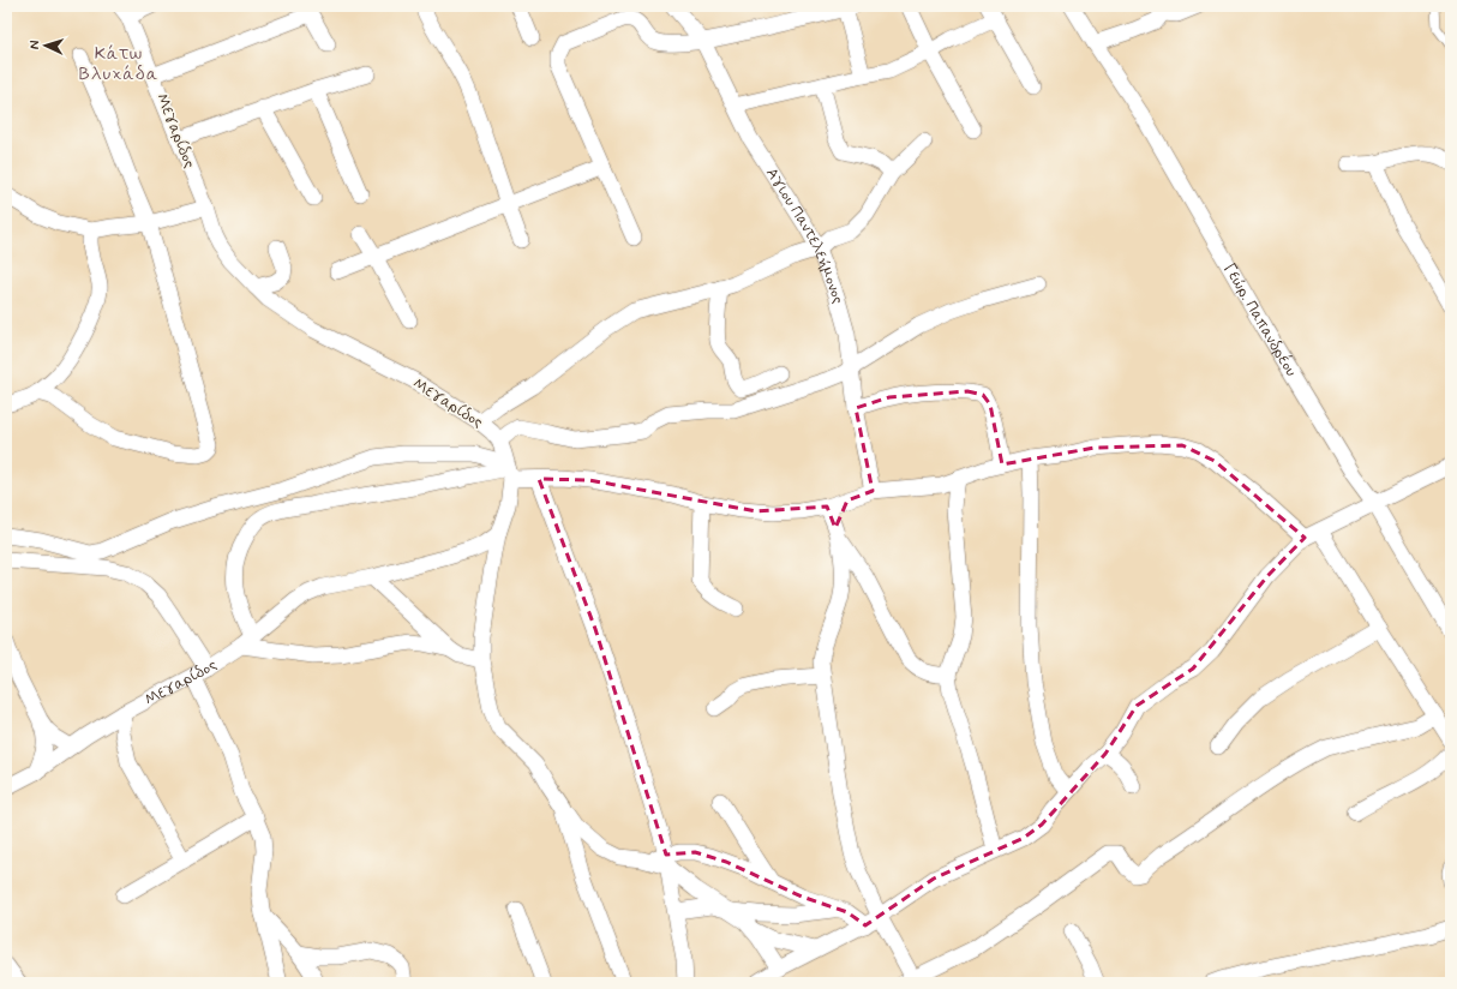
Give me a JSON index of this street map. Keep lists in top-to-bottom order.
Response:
{
  "streets": {
    "street": ["Μεγαρίδος", "Αγιου Παντελεήμονος", "Γεώρ. Παπανδρέου"]
  },
  "districts": ["Κάτω Βλυχάδα"],
  "north": "left"
}
